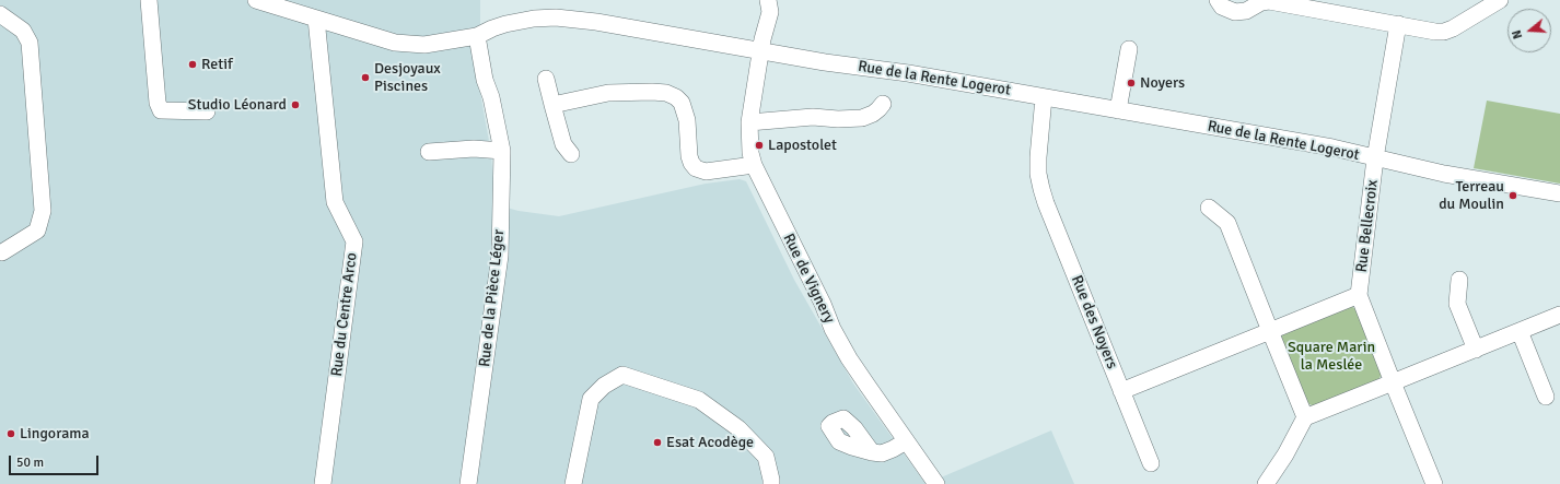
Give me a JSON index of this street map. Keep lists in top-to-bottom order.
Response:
{
  "streets": {
    "street": [
      "Rue de la Rente Logerot",
      "Rue Bellecroix",
      "Rue de Vignery",
      "Rue de la Pièce Léger",
      "Rue du Centre Arco",
      "Rue des Noyers"
    ]
  },
  "crossings": [
    ["Rue de la Rente Logerot", "Rue Bellecroix"],
    ["Rue de la Rente Logerot", "Rue de Vignery"],
    ["Rue de la Rente Logerot", "Rue de la Pièce Léger"],
    ["Rue de la Rente Logerot", "Rue des Noyers"]
  ],
  "parks": ["Square Marin la Meslée"],
  "places": [
    "Retif",
    "Desjoyaux Piscines",
    "Noyers",
    "Studio Léonard",
    "Lapostolet",
    "Terreau du Moulin",
    "Lingorama",
    "Esat Acodège"
  ],
  "scale_bar": "50 m",
  "north": "left"
}
